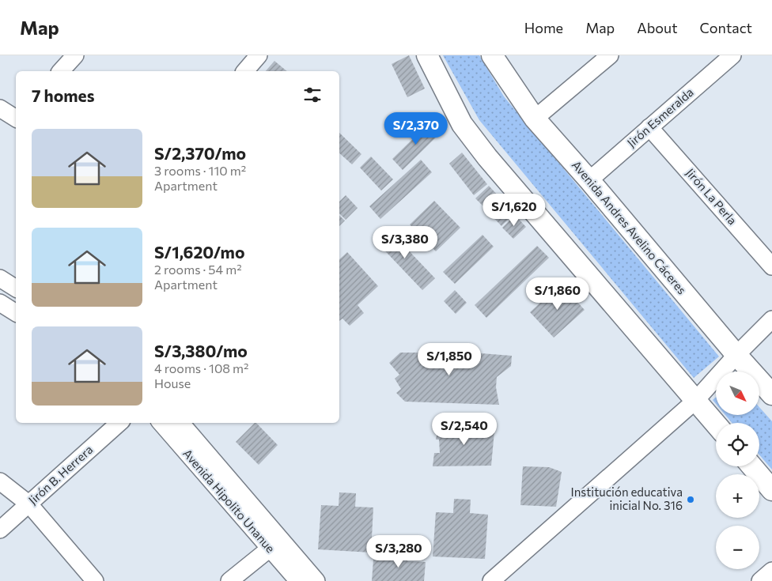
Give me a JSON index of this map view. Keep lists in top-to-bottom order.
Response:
{
  "streets": {
    "main road": ["Avenida Andres Avelino Cáceres"],
    "street": [
      "Jirón Esmeralda",
      "Jirón La Perla",
      "Jirón B. Herrera",
      "Avenida Hipolito Unanue"
    ]
  },
  "crossings": [
    ["Jirón Esmeralda", "Jirón La Perla"],
    ["Jirón Esmeralda", "Avenida Andres Avelino Cáceres"]
  ],
  "places": ["Institución educativa inicial No. 316"],
  "north": "bottom right",
  "page": {
    "header": "Map",
    "nav": [
      "Home",
      "Map",
      "About",
      "Contact"
    ],
    "heading": "7 homes",
    "price": [
      "S/2,370",
      "S/1,620",
      "S/3,380",
      "S/1,860",
      "S/1,850",
      "S/2,540",
      "S/3,280"
    ],
    "list": [
      {
        "name": "S/2,370/mo",
        "note": "3 rooms · 110 m² · Apartment"
      },
      {
        "name": "S/1,620/mo",
        "note": "2 rooms · 54 m² · Apartment"
      },
      {
        "name": "S/3,380/mo",
        "note": "4 rooms · 108 m² · House"
      }
    ],
    "map_buttons": ["+", "−"]
  }
}
